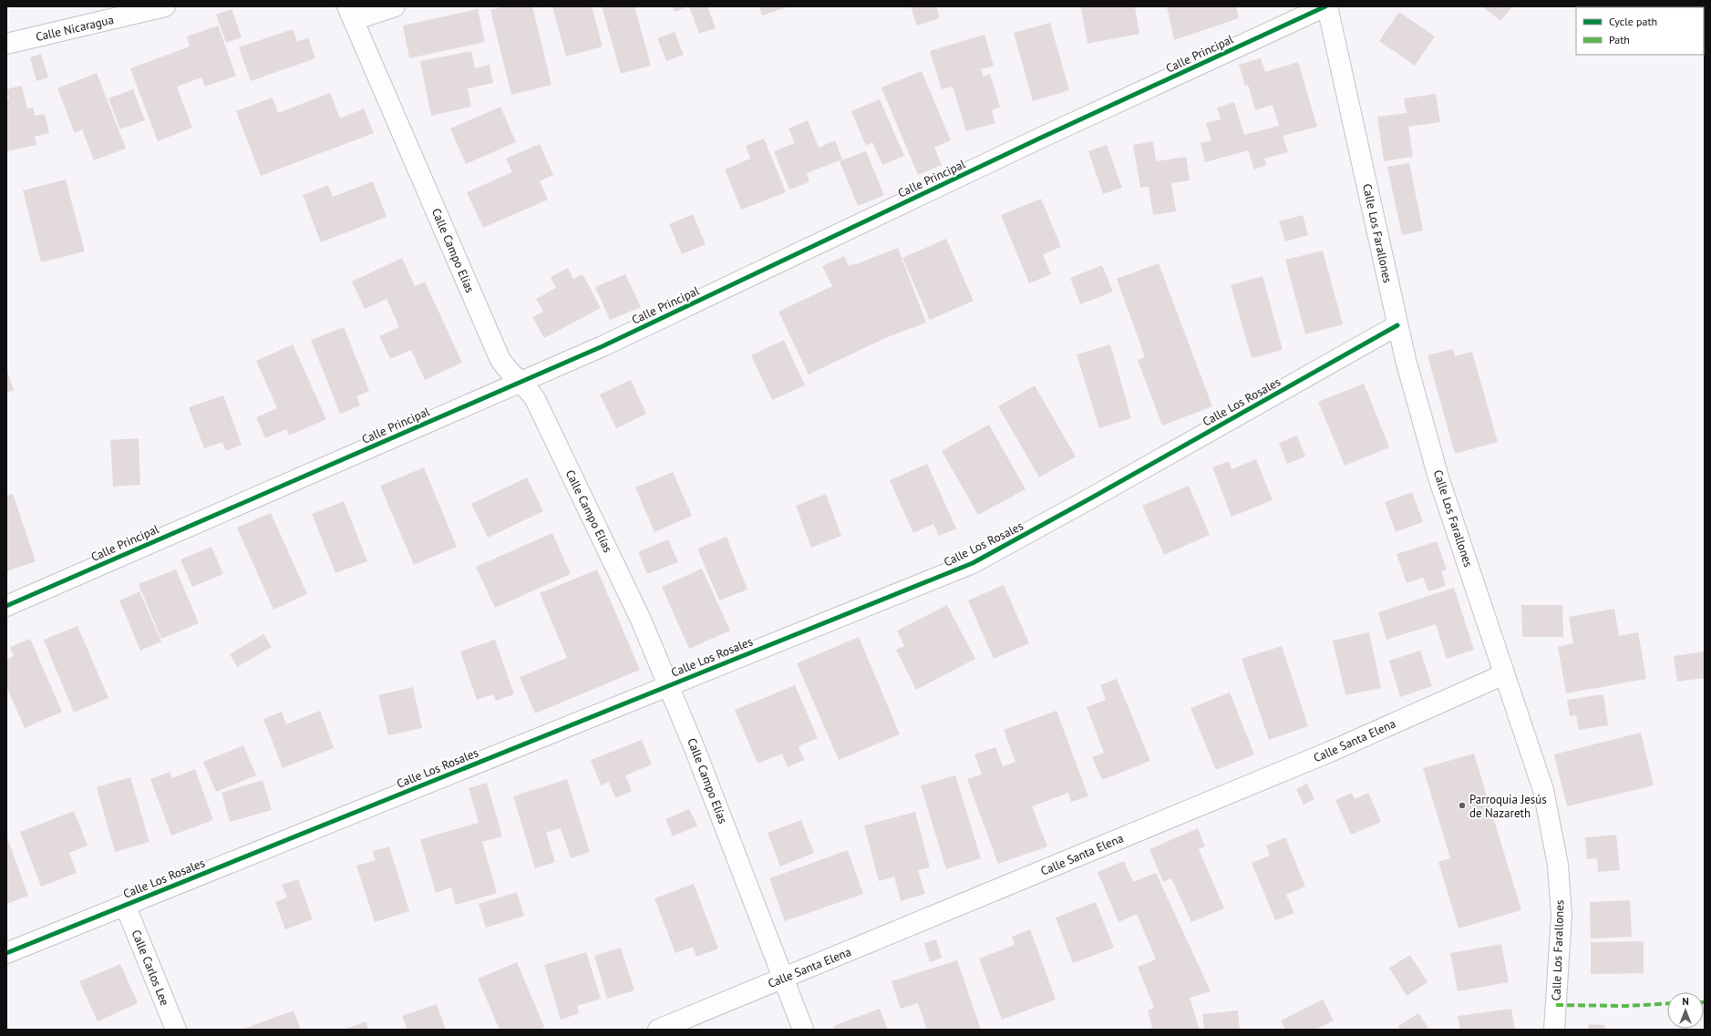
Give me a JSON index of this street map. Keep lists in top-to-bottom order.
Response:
{
  "streets": {
    "street": [
      "Calle Nicaragua",
      "Calle Principal",
      "Calle Los Farallones",
      "Calle Campo Elías",
      "Calle Los Rosales",
      "Calle Santa Elena",
      "Calle Carlos Lee"
    ]
  },
  "crossings": [
    ["Calle Principal", "Calle Los Farallones"],
    ["Calle Principal", "Calle Campo Elías"],
    ["Calle Los Farallones", "Calle Los Rosales"],
    ["Calle Los Farallones", "Calle Santa Elena"],
    ["Calle Campo Elías", "Calle Los Rosales"],
    ["Calle Campo Elías", "Calle Santa Elena"],
    ["Calle Los Rosales", "Calle Carlos Lee"]
  ],
  "places": ["Parroquia Jesús de Nazareth"],
  "legend": ["Cycle path", "Path"],
  "north": "top"
}
